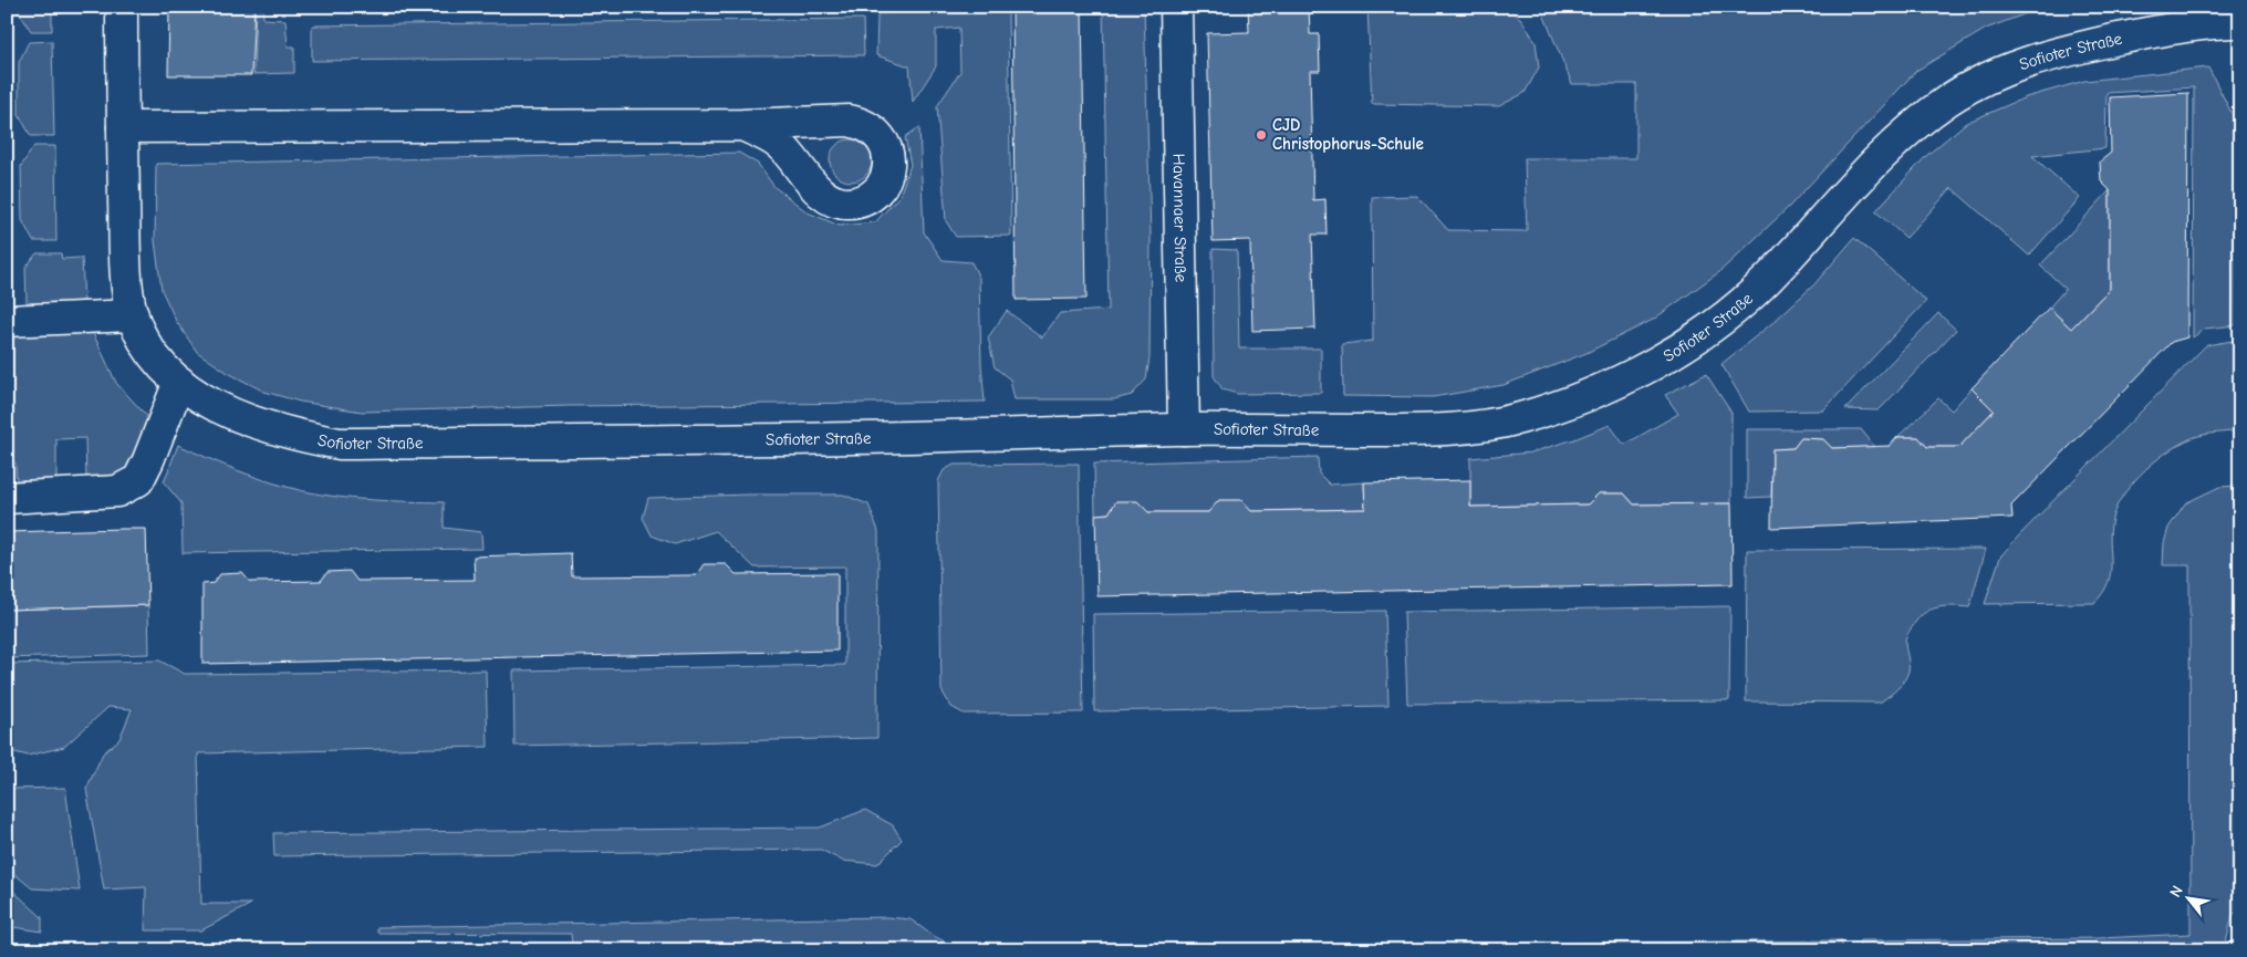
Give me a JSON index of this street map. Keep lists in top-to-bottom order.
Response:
{
  "streets": {
    "street": ["Sofioter Straße", "Havannaer Straße"]
  },
  "crossings": [
    ["Sofioter Straße", "Havannaer Straße"]
  ],
  "places": ["CJD Christophorus-Schule"],
  "north": "top left"
}
